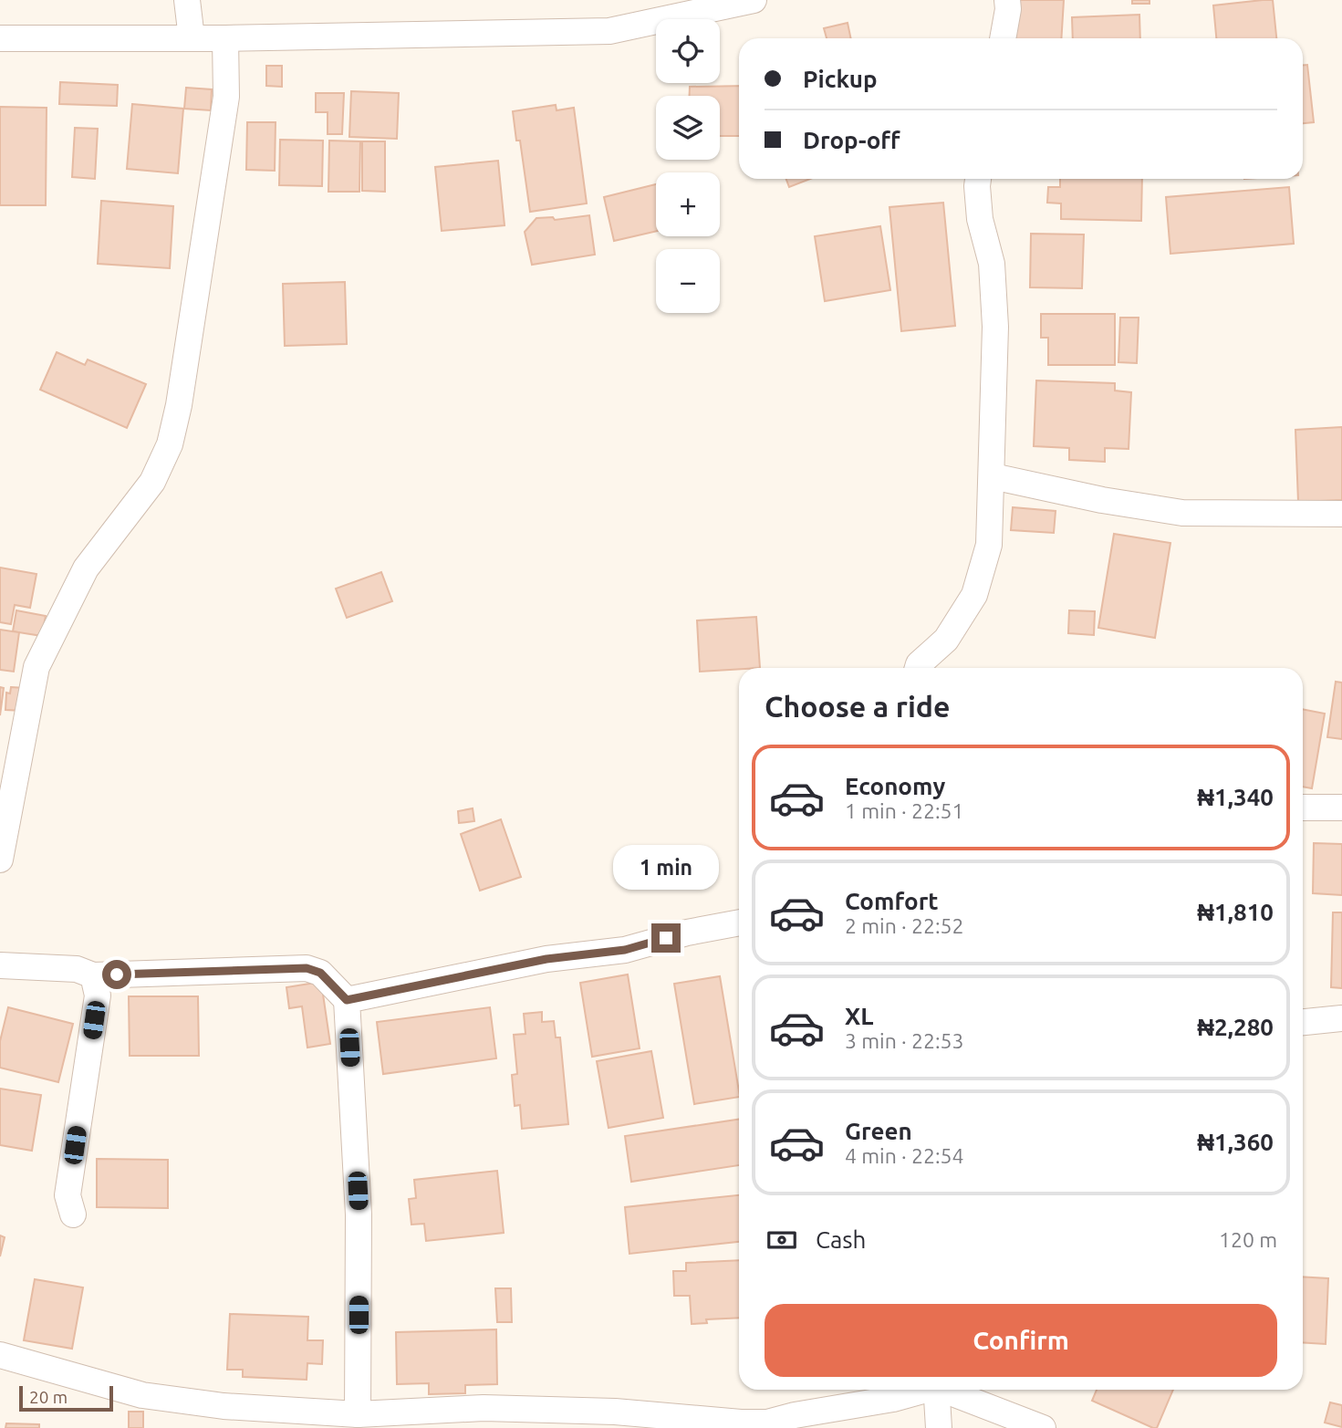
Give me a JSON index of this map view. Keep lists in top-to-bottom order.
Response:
{
  "scale_bar": "20 m",
  "page": {
    "map_buttons": ["+", "−"],
    "banner": ["Pickup", "Drop-off"],
    "heading": "Choose a ride",
    "list": [
      {
        "name": "Economy",
        "note": "1 min · 22:51",
        "value": "₦1,340"
      },
      {
        "name": "Comfort",
        "note": "2 min · 22:52",
        "value": "₦1,810"
      },
      {
        "name": "XL",
        "note": "3 min · 22:53",
        "value": "₦2,280"
      },
      {
        "name": "Green",
        "note": "4 min · 22:54",
        "value": "₦1,360"
      }
    ],
    "bubble": "1 min",
    "pay": ["Cash", "120 m"],
    "buttons": "Confirm",
    "scale": "20 m"
  }
}
